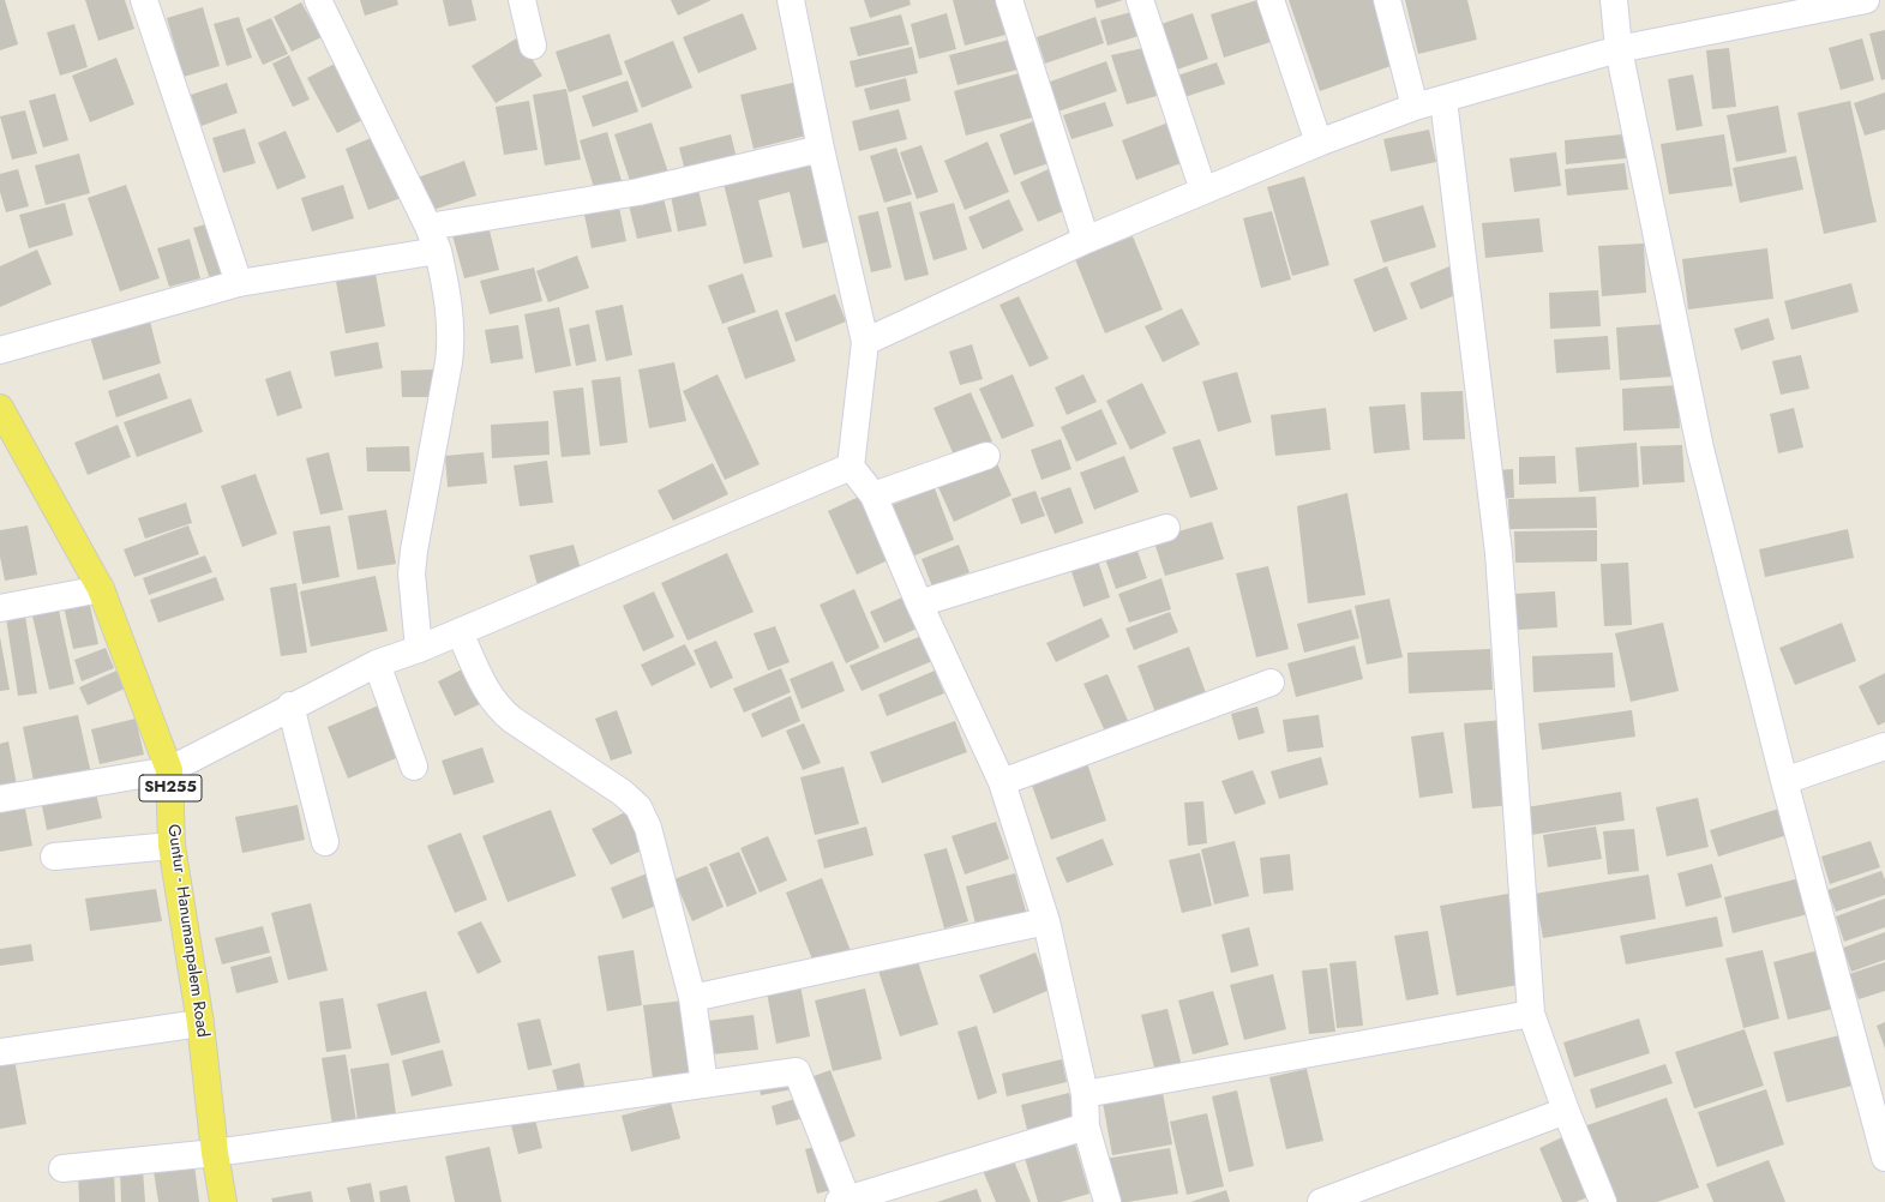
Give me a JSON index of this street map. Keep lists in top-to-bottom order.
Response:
{
  "streets": {
    "main road": ["SH255", "Guntur - Hanumanpalem Road"]
  }
}
